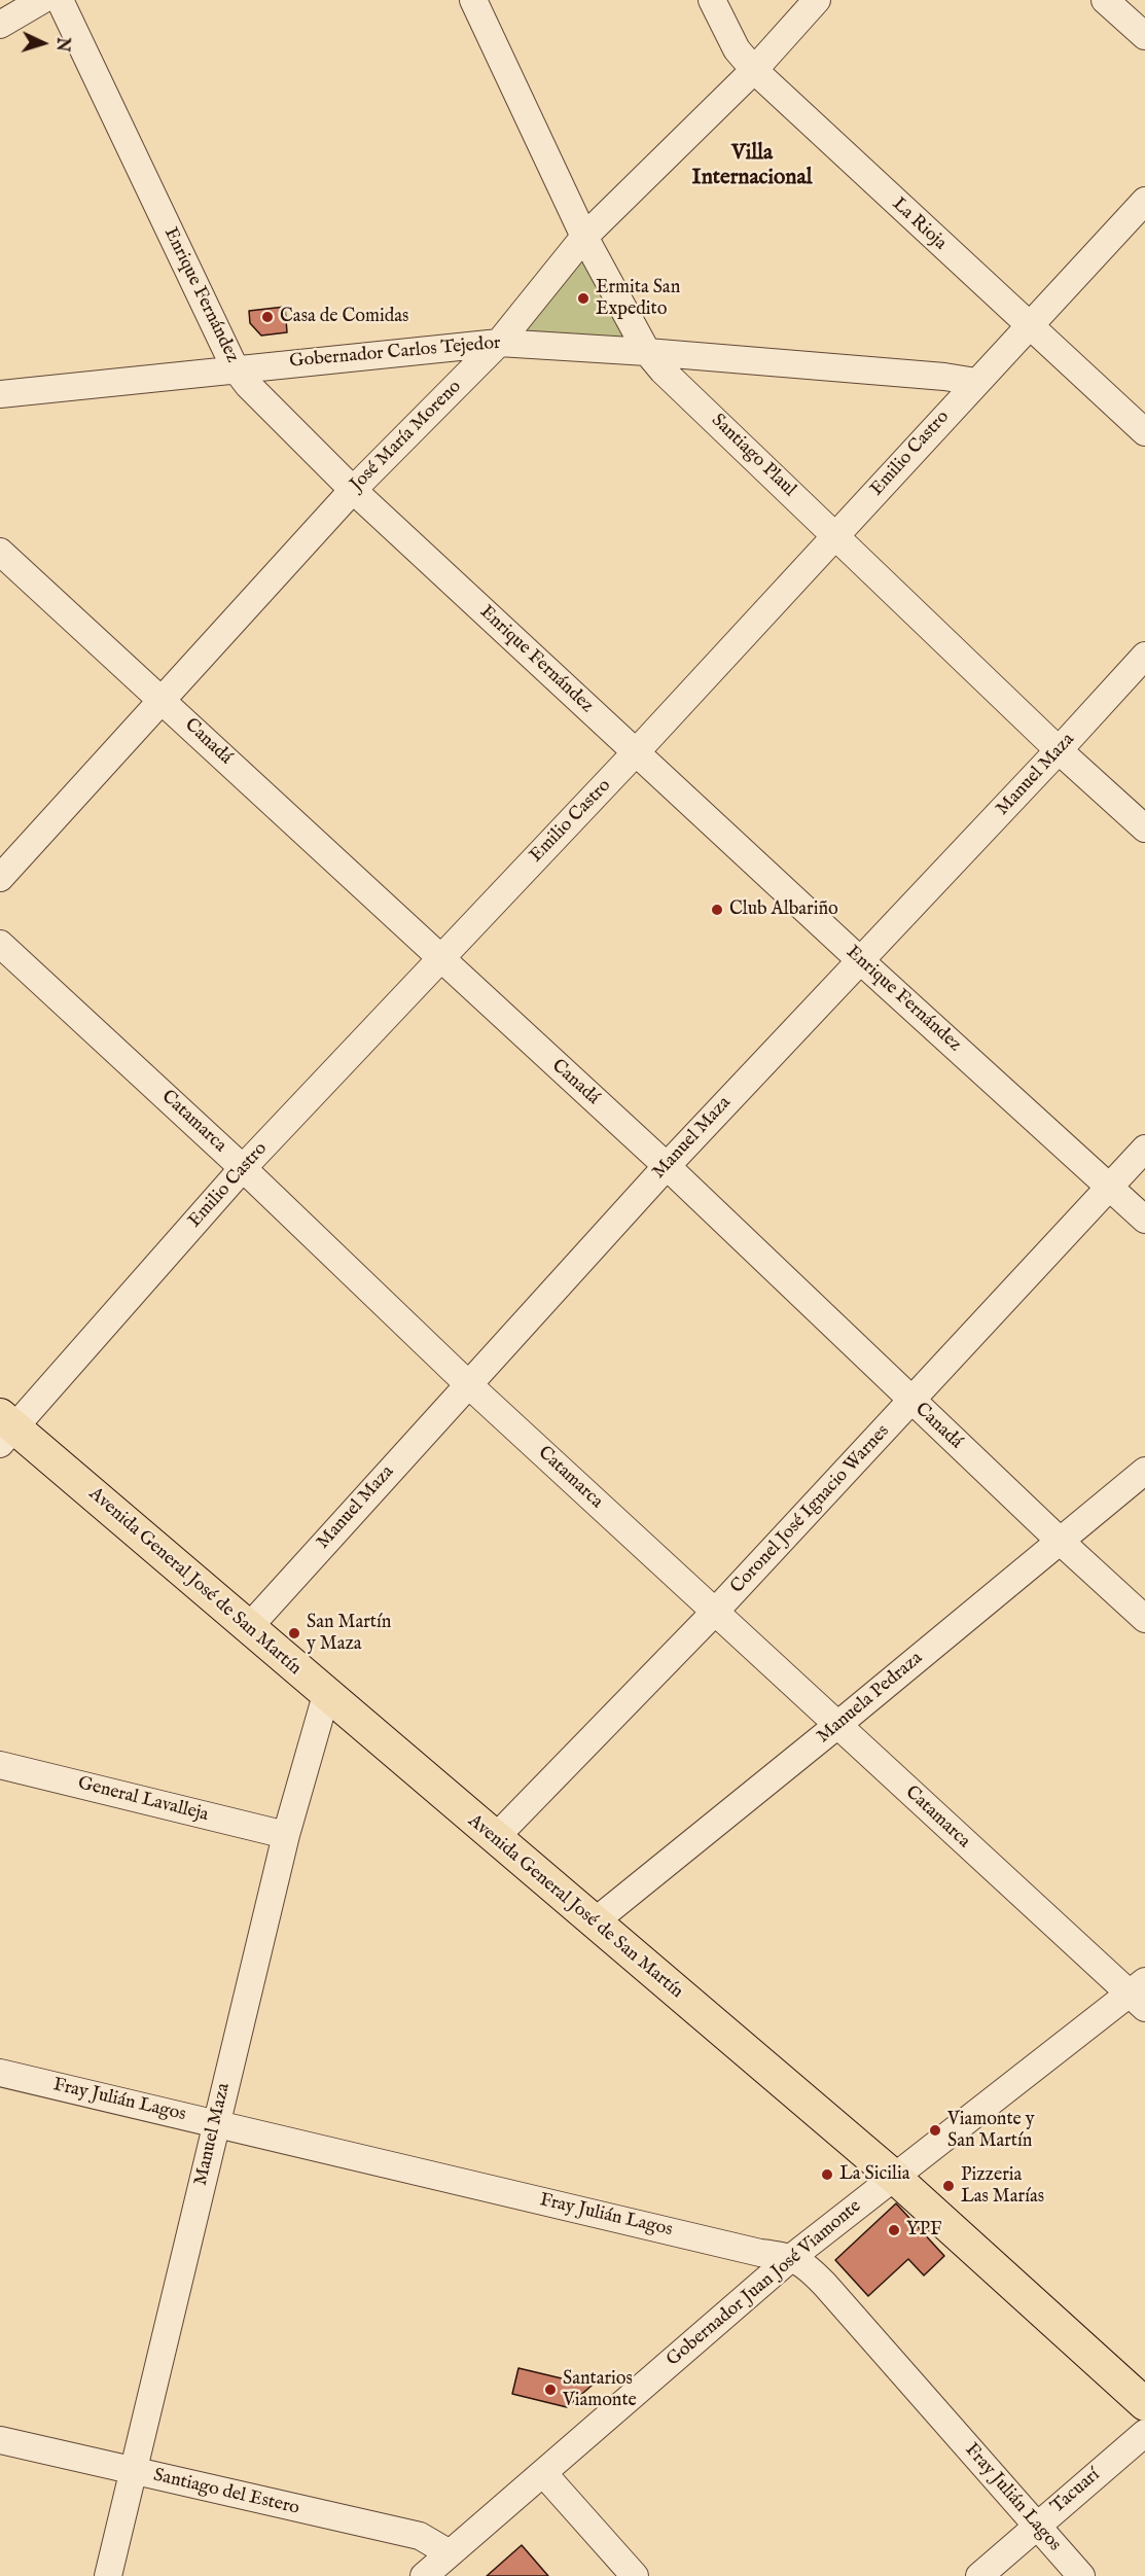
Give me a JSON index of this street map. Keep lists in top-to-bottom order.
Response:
{
  "streets": {
    "main road": ["Avenida General José de San Martín"],
    "street": [
      "La Rioja",
      "Enrique Fernández",
      "Gobernador Carlos Tejedor",
      "José María Moreno",
      "Emilio Castro",
      "Santiago Plaul",
      "Canadá",
      "Manuel Maza",
      "Catamarca",
      "Coronel José Ignacio Warnes",
      "Manuela Pedraza",
      "General Lavalleja",
      "Fray Julián Lagos",
      "Gobernador Juan José Viamonte",
      "Tacuarí",
      "Santiago del Estero"
    ]
  },
  "crossings": [
    ["La Rioja", "José María Moreno"],
    ["La Rioja", "Emilio Castro"],
    ["Enrique Fernández", "Gobernador Carlos Tejedor"],
    ["Enrique Fernández", "José María Moreno"],
    ["Enrique Fernández", "Emilio Castro"],
    ["Enrique Fernández", "Manuel Maza"],
    ["Enrique Fernández", "Coronel José Ignacio Warnes"],
    ["Gobernador Carlos Tejedor", "José María Moreno"],
    ["Gobernador Carlos Tejedor", "Emilio Castro"],
    ["Gobernador Carlos Tejedor", "Santiago Plaul"],
    ["José María Moreno", "Santiago Plaul"],
    ["José María Moreno", "Canadá"],
    ["Emilio Castro", "Santiago Plaul"],
    ["Emilio Castro", "Canadá"],
    ["Emilio Castro", "Catamarca"],
    ["Emilio Castro", "Avenida General José de San Martín"],
    ["Santiago Plaul", "Manuel Maza"],
    ["Canadá", "Manuel Maza"],
    ["Canadá", "Coronel José Ignacio Warnes"],
    ["Canadá", "Manuela Pedraza"],
    ["Manuel Maza", "Catamarca"],
    ["Manuel Maza", "Avenida General José de San Martín"],
    ["Manuel Maza", "General Lavalleja"],
    ["Manuel Maza", "Fray Julián Lagos"],
    ["Manuel Maza", "Santiago del Estero"],
    ["Catamarca", "Coronel José Ignacio Warnes"],
    ["Catamarca", "Manuela Pedraza"],
    ["Catamarca", "Gobernador Juan José Viamonte"],
    ["Coronel José Ignacio Warnes", "Avenida General José de San Martín"],
    ["Avenida General José de San Martín", "Manuela Pedraza"],
    ["Avenida General José de San Martín", "Gobernador Juan José Viamonte"],
    ["Fray Julián Lagos", "Gobernador Juan José Viamonte"],
    ["Fray Julián Lagos", "Tacuarí"],
    ["Gobernador Juan José Viamonte", "Santiago del Estero"]
  ],
  "districts": ["Villa Internacional"],
  "places": [
    "Ermita San Expedito",
    "Casa de Comidas",
    "Club Albariño",
    "San Martín y Maza",
    "Viamonte y San Martín",
    "La Sicilia",
    "Pizzeria Las Marías",
    "YPF",
    "Santarios Viamonte"
  ],
  "north": "right"
}
